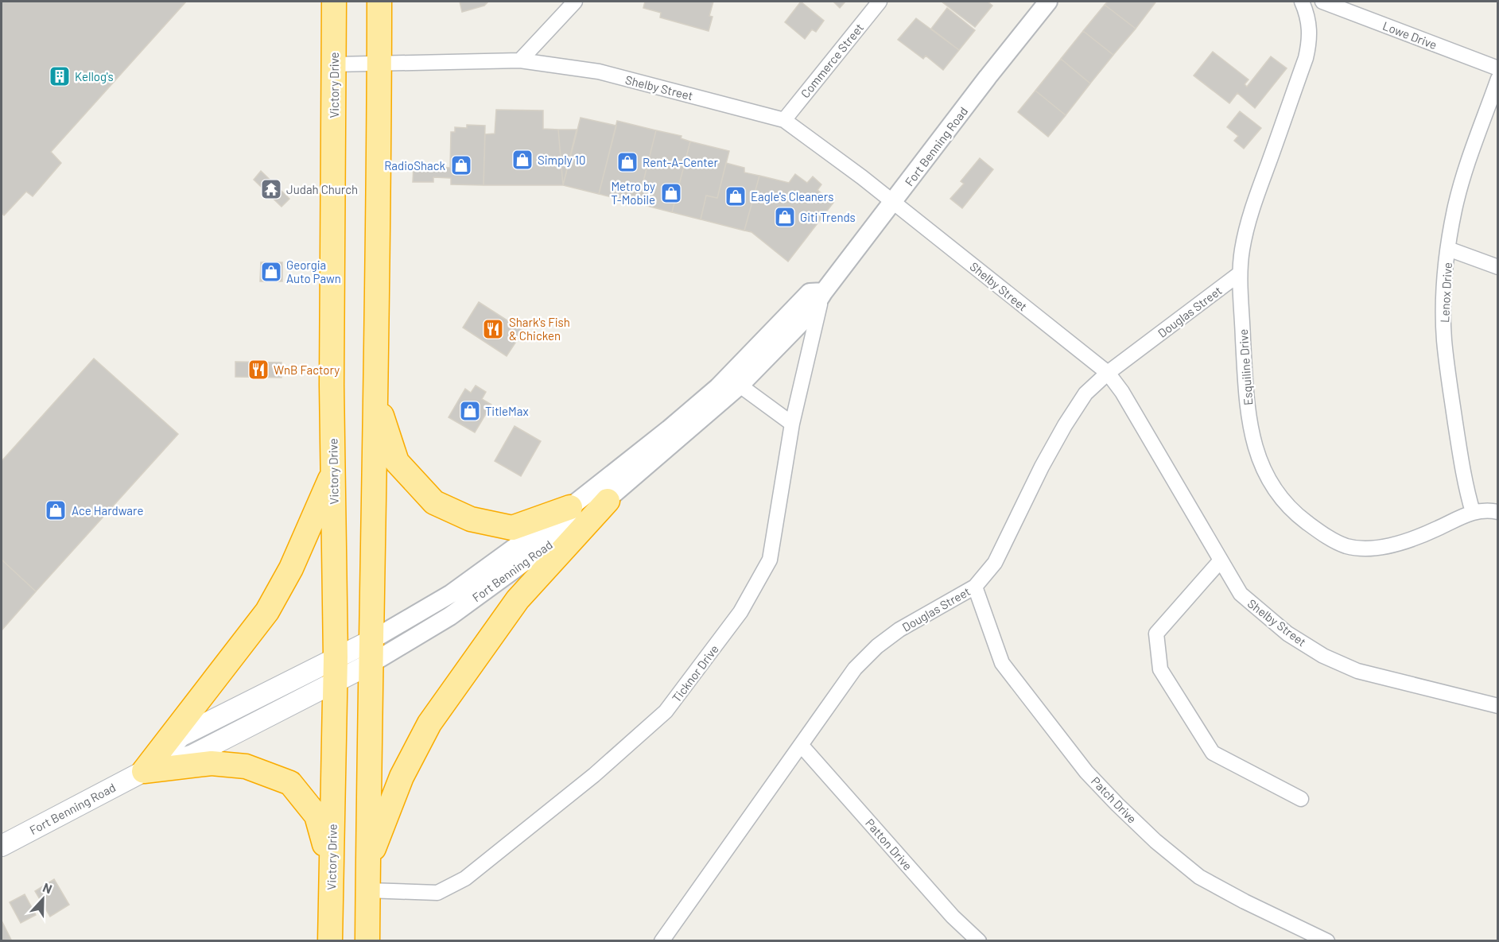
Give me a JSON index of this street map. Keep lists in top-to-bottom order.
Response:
{
  "streets": {
    "highway": ["Victory Drive"],
    "main road": ["Fort Benning Road"],
    "street": [
      "Lowe Drive",
      "Commerce Street",
      "Shelby Street",
      "Lenox Drive",
      "Douglas Street",
      "Esquiline Drive",
      "Ticknor Drive",
      "Patch Drive",
      "Patton Drive"
    ]
  },
  "crossings": [
    ["Commerce Street", "Shelby Street"],
    ["Victory Drive", "Shelby Street"],
    ["Victory Drive", "Fort Benning Road"],
    ["Shelby Street", "Fort Benning Road"],
    ["Shelby Street", "Douglas Street"],
    ["Fort Benning Road", "Ticknor Drive"],
    ["Lenox Drive", "Esquiline Drive"],
    ["Douglas Street", "Esquiline Drive"],
    ["Douglas Street", "Patch Drive"],
    ["Douglas Street", "Patton Drive"]
  ],
  "places": {
    "building": ["Kellog's"],
    "shop": [
      "Simply 10",
      "Rent-A-Center",
      "RadioShack",
      "Metro by T-Mobile",
      "Eagle's Cleaners",
      "Giti Trends",
      "Georgia Auto Pawn",
      "TitleMax",
      "Ace Hardware"
    ],
    "temple": ["Judah Church"],
    "restaurant": ["Shark's Fish & Chicken", "WnB Factory"]
  },
  "north": "top"
}
